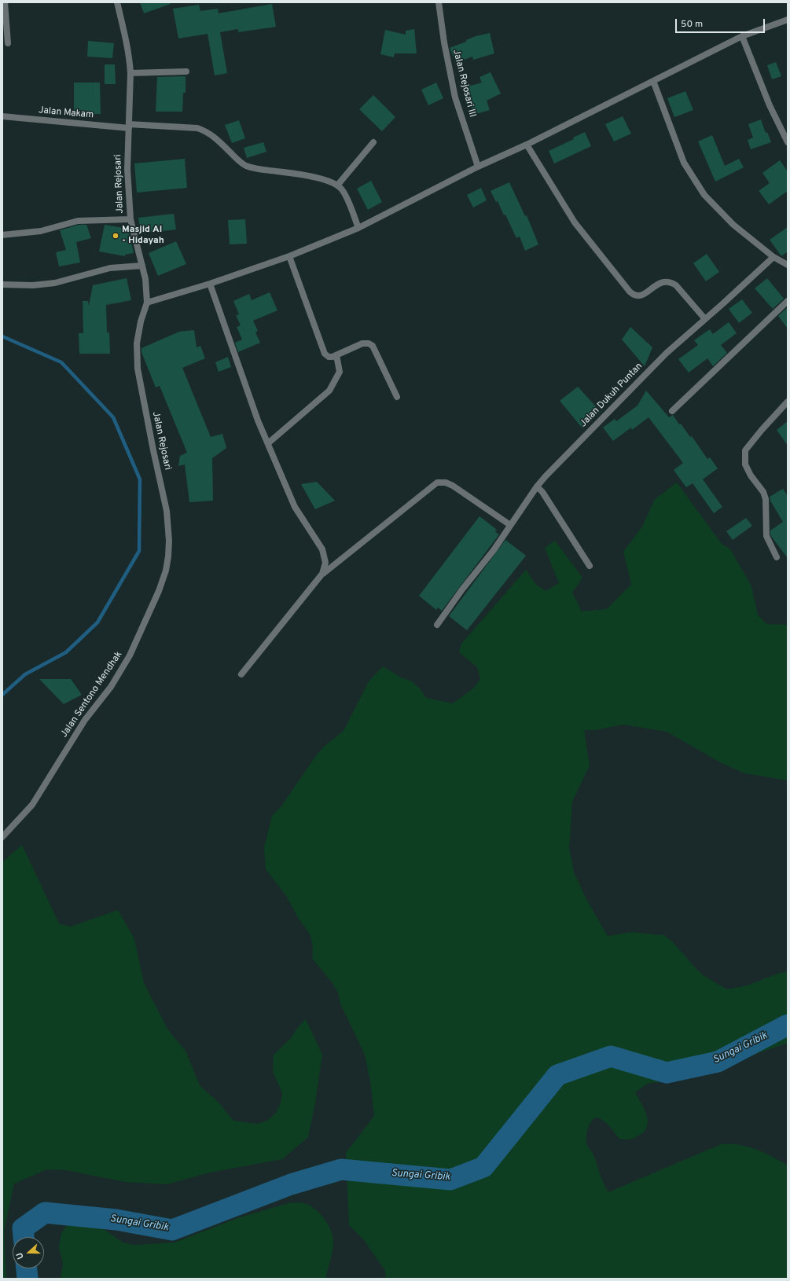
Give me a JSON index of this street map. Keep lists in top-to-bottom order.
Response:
{
  "streets": {
    "street": [
      "Jalan Rejosari III",
      "Jalan Makam",
      "Jalan Rejosari",
      "Jalan Dukuh Puntan",
      "Jalan Sentono Mendhak"
    ]
  },
  "crossings": [
    ["Jalan Makam", "Jalan Rejosari"],
    ["Jalan Rejosari", "Jalan Sentono Mendhak"]
  ],
  "water": ["Sungai Gribik"],
  "places": ["Masjid Al - Hidayah"],
  "scale_bar": "50 m",
  "north": "left"
}
